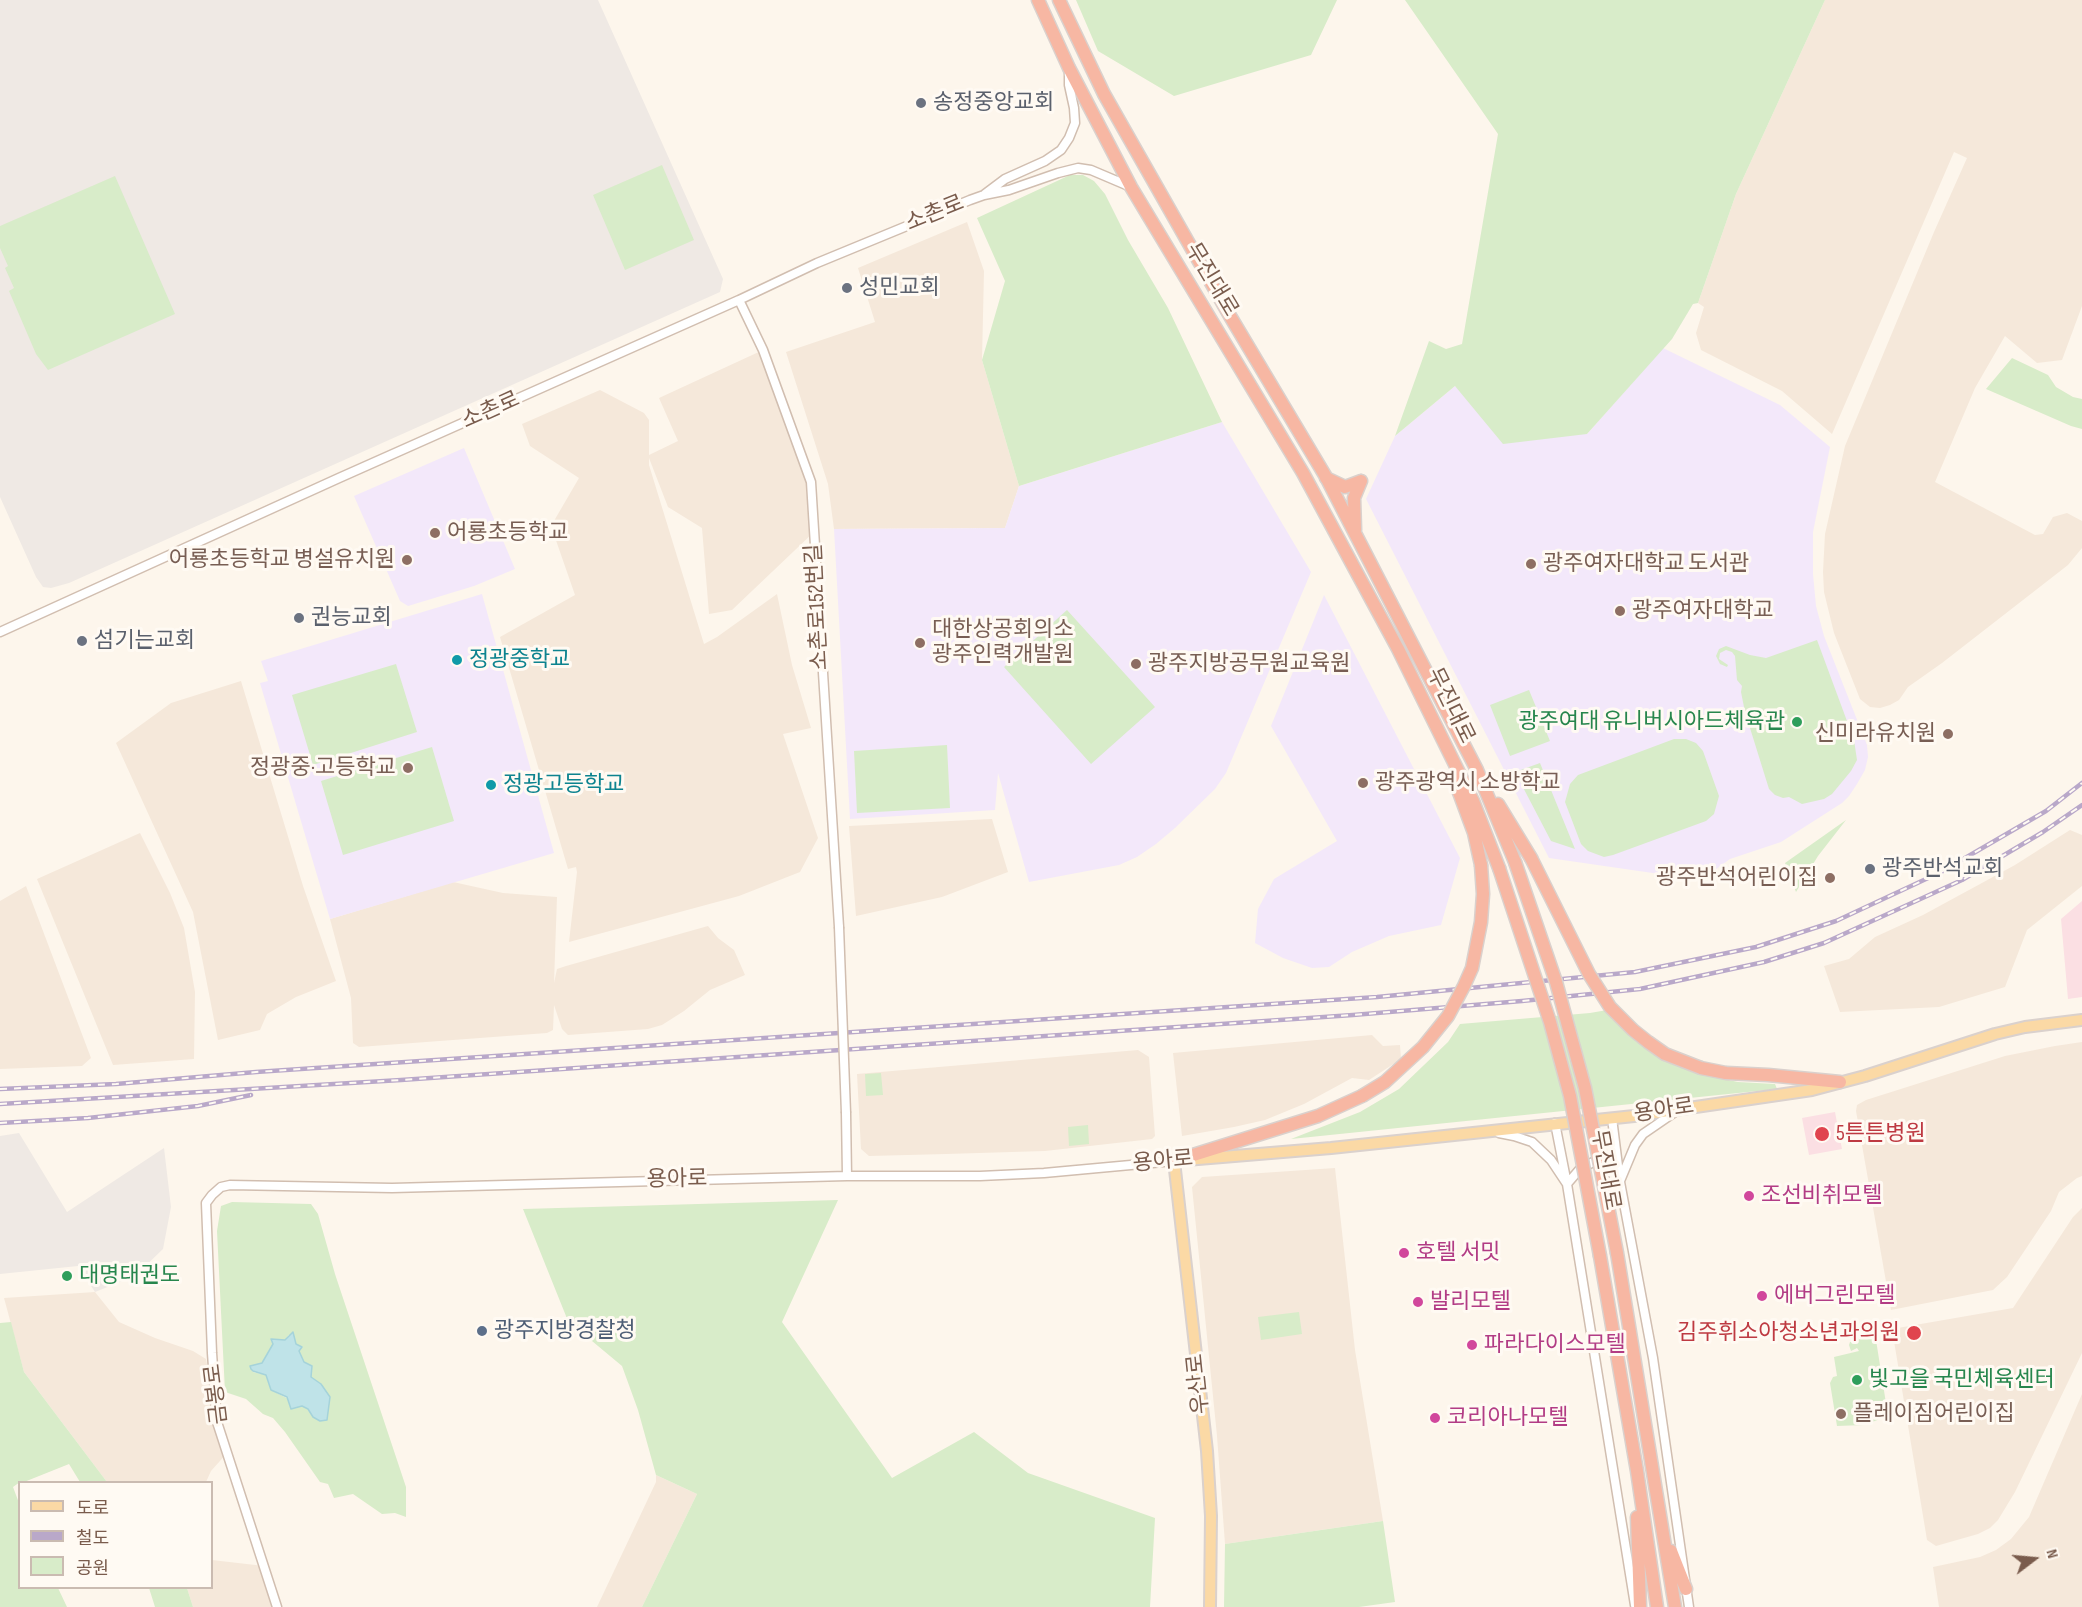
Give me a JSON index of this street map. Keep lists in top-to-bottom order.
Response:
{
  "streets": {
    "highway": ["무진대로"],
    "main road": ["용아로", "우산로"],
    "street": ["소촌로", "소촌로152번길", "금봉로"]
  },
  "crossings": [
    ["소촌로", "소촌로152번길"],
    ["무진대로", "용아로"],
    ["소촌로152번길", "용아로"],
    ["용아로", "우산로"],
    ["용아로", "금봉로"]
  ],
  "places": [
    "송정중앙교회",
    "성민교회",
    "어룡초등학교",
    "어룡초등학교 병설유치원",
    "광주여자대학교 도서관",
    "광주여자대학교",
    "권능교회",
    "섬기는교회",
    "대한상공회의소 광주인력개발원",
    "정광중학교",
    "광주지방공무원교육원",
    "광주여대 유니버시아드체육관",
    "신미라유치원",
    "정광중·고등학교",
    "광주광역시 소방학교",
    "정광고등학교",
    "광주반석교회",
    "광주반석어린이집",
    "5튼튼병원",
    "조선비취모텔",
    "호텔 서밋",
    "대명태권도",
    "에버그린모텔",
    "발리모텔",
    "광주지방경찰청",
    "김주휘소아청소년과의원",
    "파라다이스모텔",
    "빛고을 국민체육센터",
    "플레이짐어린이집",
    "코리아나모텔"
  ],
  "legend": ["도로", "철도", "공원"],
  "north": "right"
}
